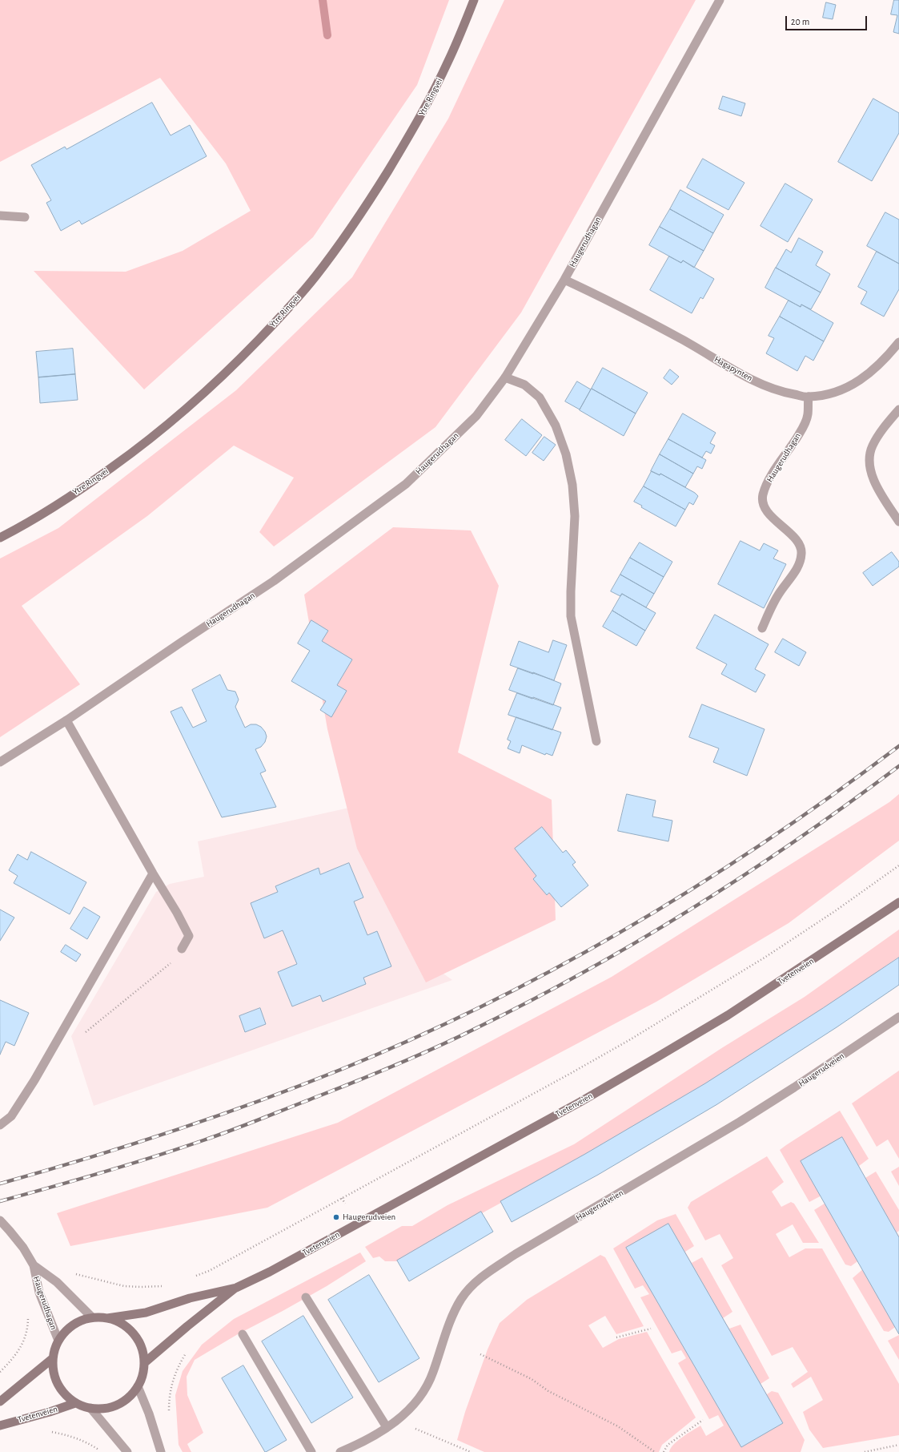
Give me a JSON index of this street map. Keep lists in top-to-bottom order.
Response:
{
  "streets": {
    "main road": ["Ytre Ringvei", "Tvetenveien"],
    "street": ["Haugerudhagan", "Hagapynten", "Haugerudveien"]
  },
  "crossings": [
    ["Haugerudhagan", "Hagapynten"],
    ["Haugerudhagan", "Tvetenveien"]
  ],
  "places": ["Haugerudveien"],
  "scale_bar": "20 m"
}
